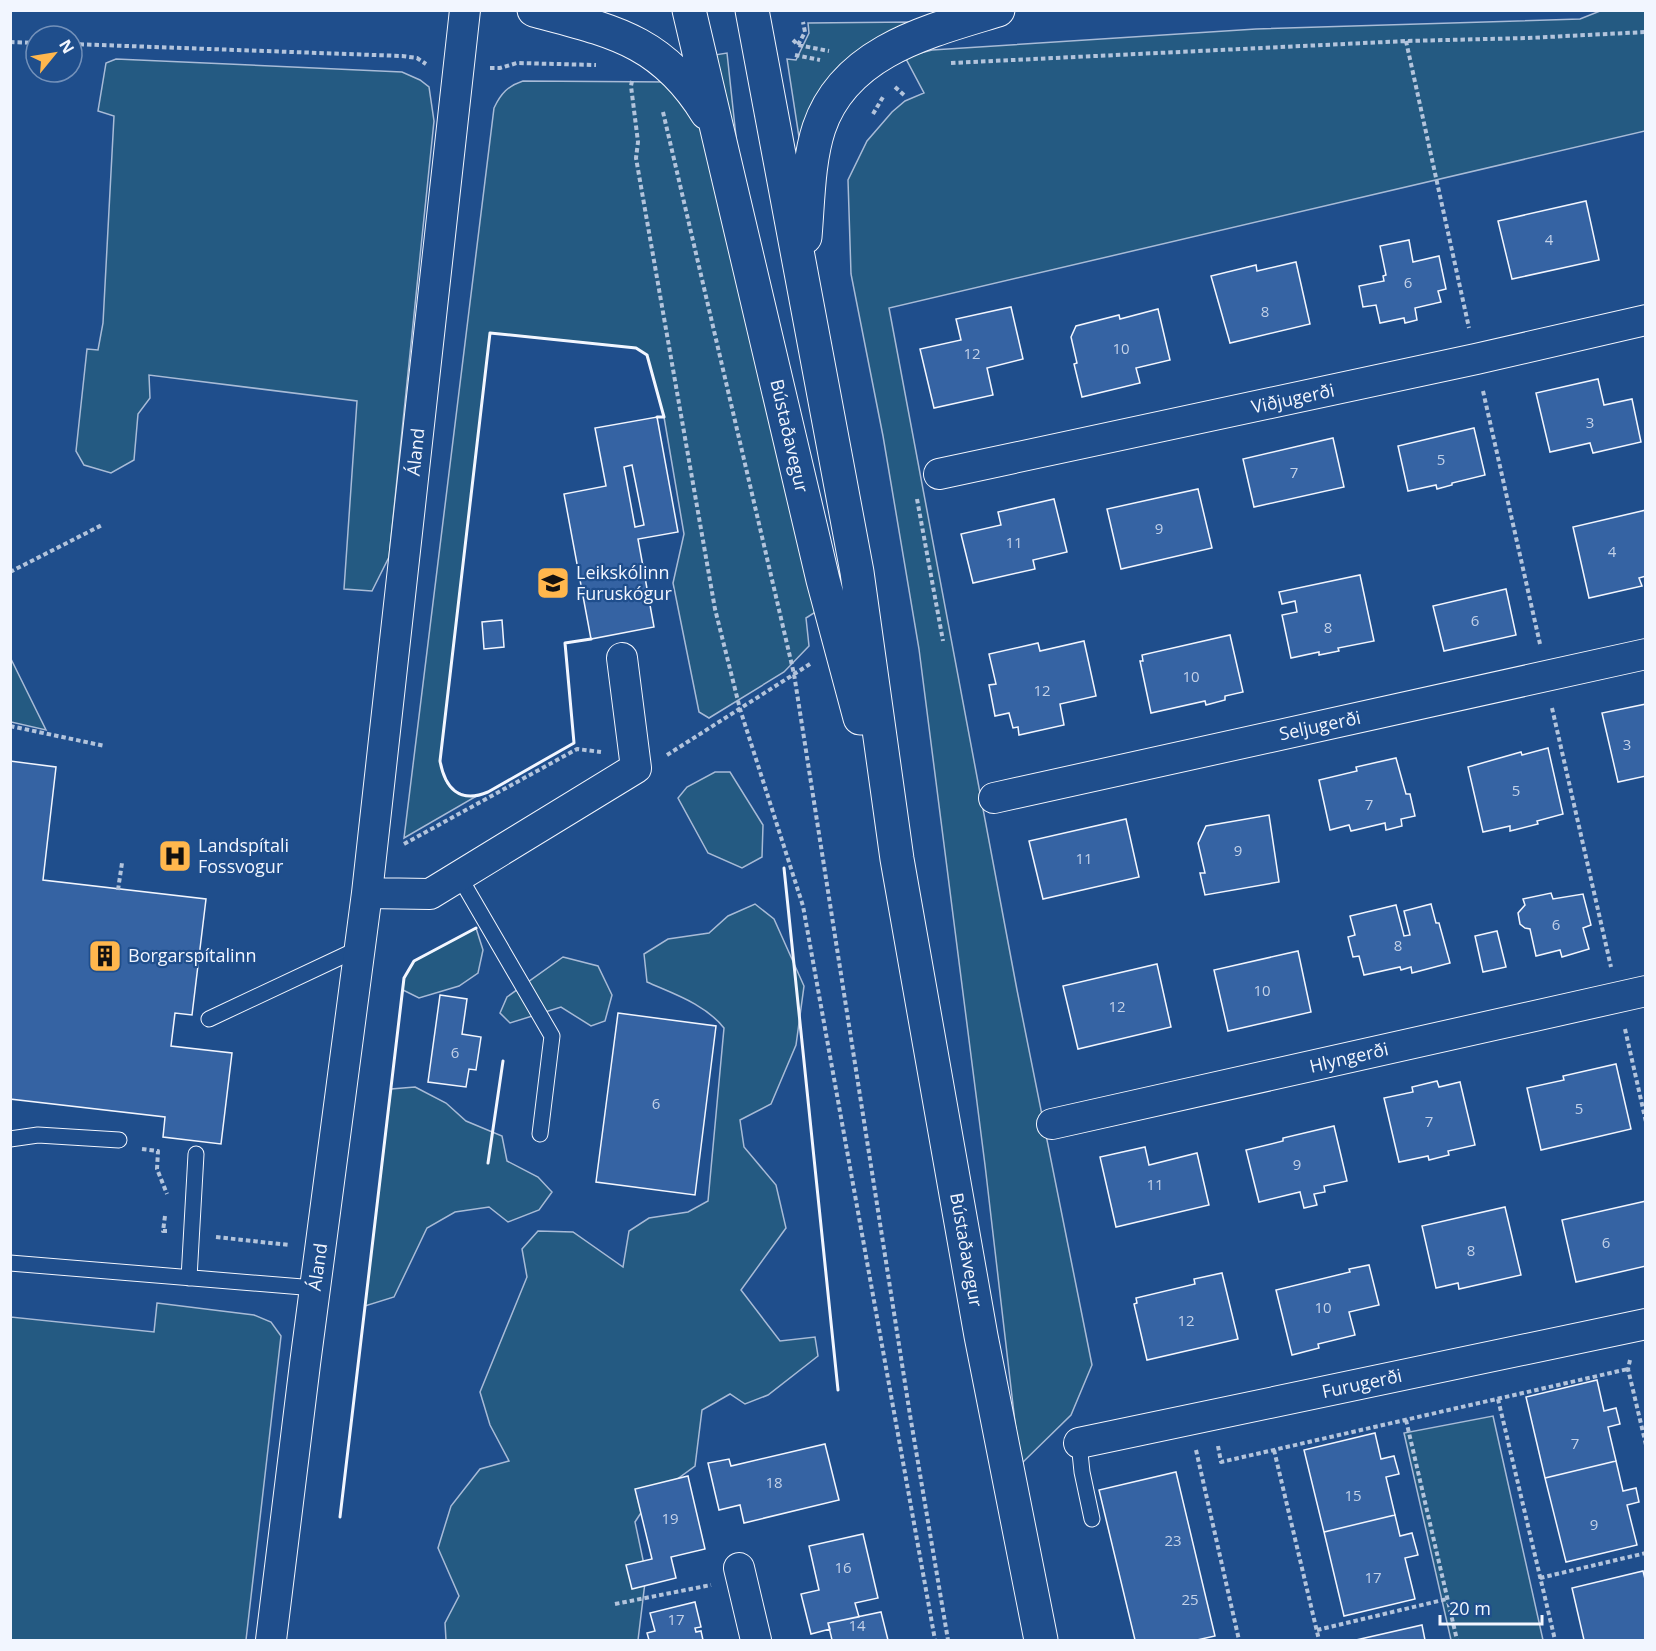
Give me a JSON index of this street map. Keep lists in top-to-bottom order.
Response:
{
  "streets": {
    "main road": ["Bústaðavegur"],
    "street": [
      "Viðjugerði",
      "Áland",
      "Seljugerði",
      "Hlyngerði",
      "Furugerði"
    ]
  },
  "places": {
    "school or university": ["Leikskólinn Furuskógur"],
    "hospital": ["Landspítali Fossvogur"],
    "building": ["Borgarspítalinn"]
  },
  "house_numbers": [
    "4",
    "6",
    "8",
    "10",
    "12",
    "3",
    "5",
    "7",
    "9",
    "11",
    "4",
    "6",
    "8",
    "10",
    "12",
    "3",
    "5",
    "7",
    "9",
    "11",
    "6",
    "8",
    "10",
    "12",
    "6",
    "6",
    "5",
    "7",
    "9",
    "11",
    "6",
    "8",
    "10",
    "12",
    "7",
    "18",
    "15",
    "19",
    "9",
    "23",
    "16",
    "17",
    "25",
    "17",
    "14"
  ],
  "scale_bar": "20 m",
  "north": "top right"
}
